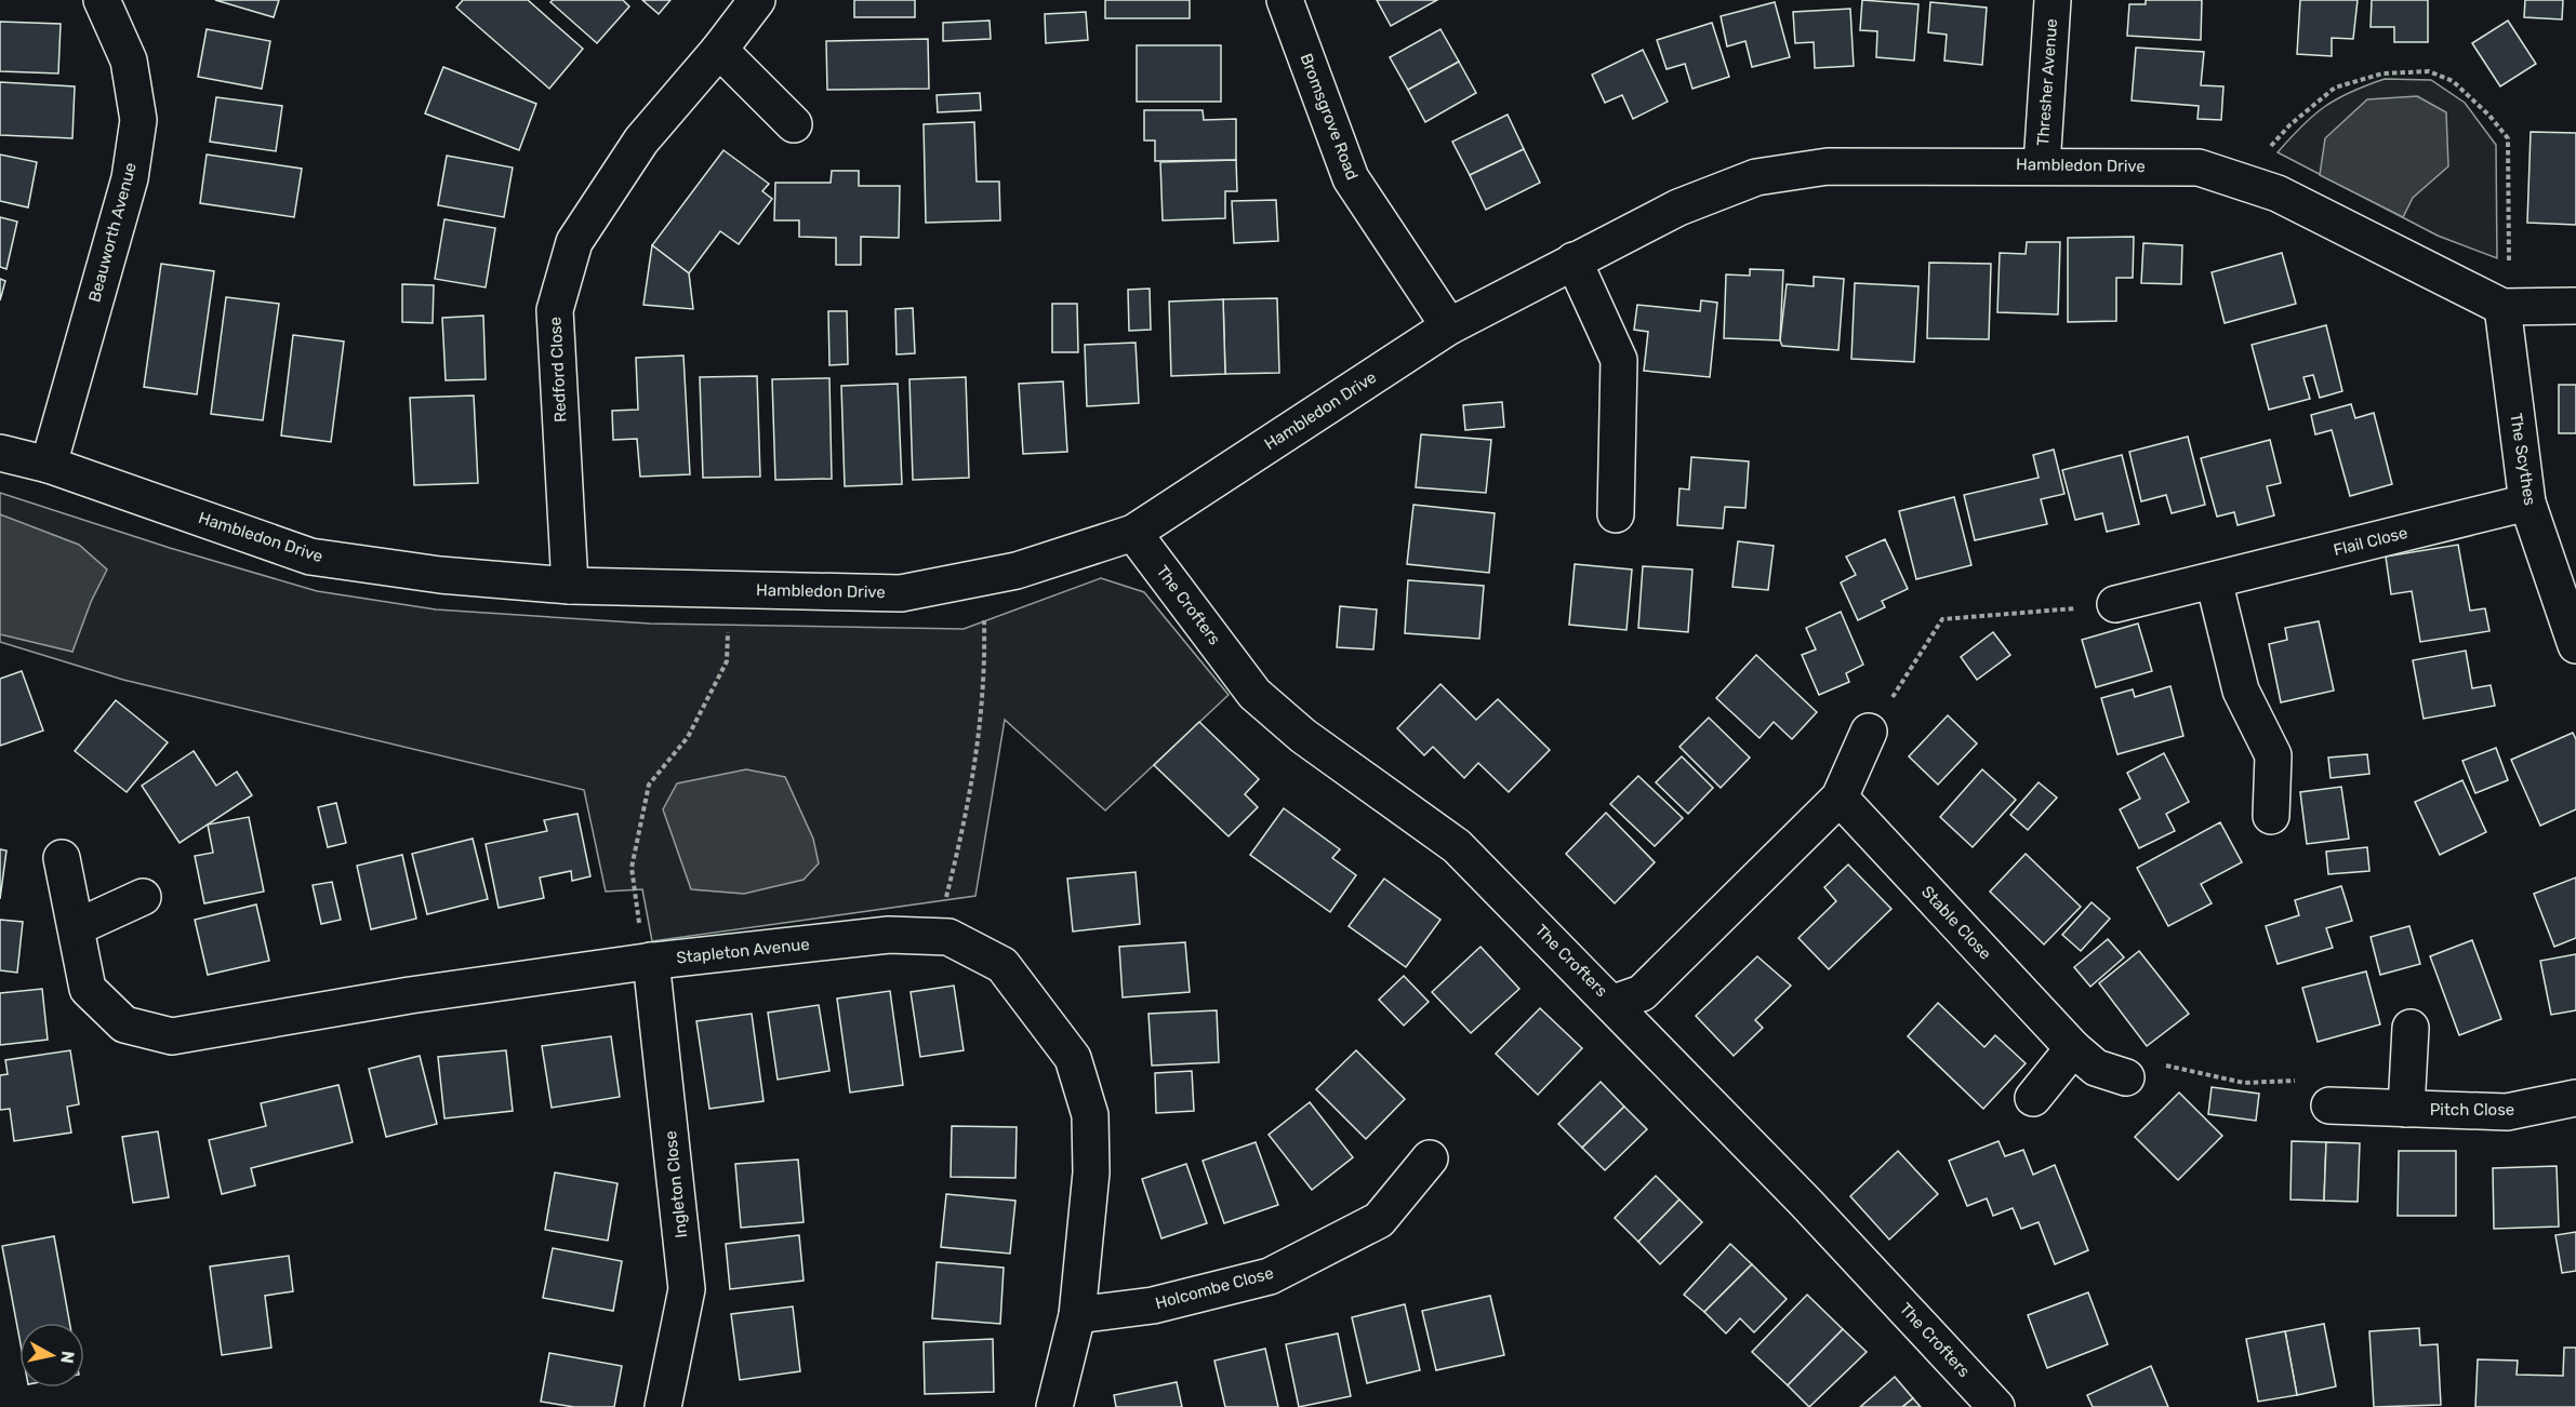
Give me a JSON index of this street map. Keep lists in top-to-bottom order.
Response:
{
  "streets": {
    "street": [
      "Thresher Avenue",
      "Bromsgrove Road",
      "Hambledon Drive",
      "Beauworth Avenue",
      "Redford Close",
      "The Scythes",
      "Flail Close",
      "The Crofters",
      "Stable Close",
      "Stapleton Avenue",
      "Pitch Close",
      "Ingleton Close",
      "Holcombe Close"
    ]
  },
  "crossings": [
    ["Thresher Avenue", "Hambledon Drive"],
    ["Bromsgrove Road", "Hambledon Drive"],
    ["Hambledon Drive", "Beauworth Avenue"],
    ["Hambledon Drive", "Redford Close"],
    ["Hambledon Drive", "The Scythes"],
    ["Hambledon Drive", "The Crofters"],
    ["The Scythes", "Flail Close"],
    ["Stapleton Avenue", "Ingleton Close"],
    ["Stapleton Avenue", "Holcombe Close"]
  ],
  "north": "right"
}
